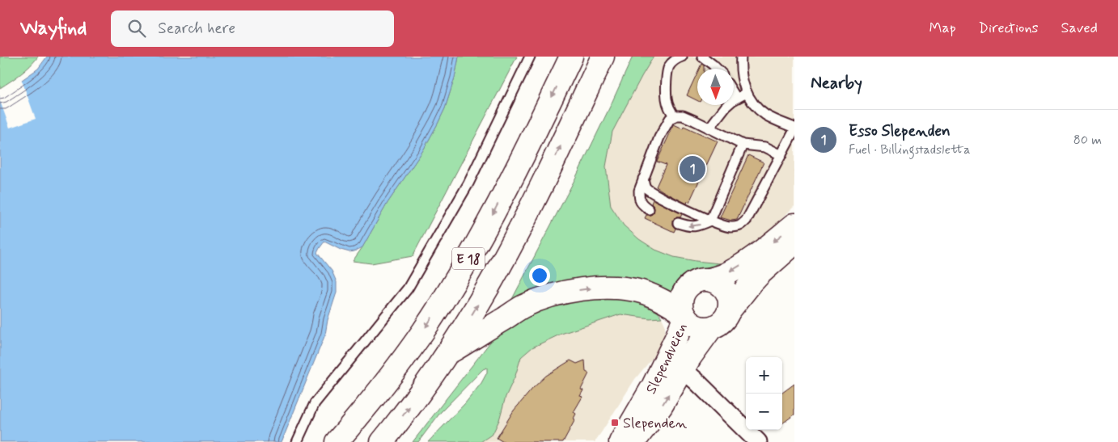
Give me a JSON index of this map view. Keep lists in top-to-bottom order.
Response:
{
  "streets": {
    "main road": ["E 18", "Slependveien"]
  },
  "crossings": [
    ["E 18", "Slependveien"]
  ],
  "places": {
    "transit": ["Slependen"]
  },
  "north": "bottom",
  "page": {
    "header": "Wayfind",
    "search": "Search here",
    "nav": ["Map", "Directions", "Saved"],
    "heading": "Nearby",
    "list": [
      {
        "mark": "1",
        "name": "Esso Slependen",
        "note": "Fuel · Billingstadsletta",
        "value": "80 m"
      }
    ],
    "pins": "1",
    "map_buttons": ["+", "−"]
  }
}
